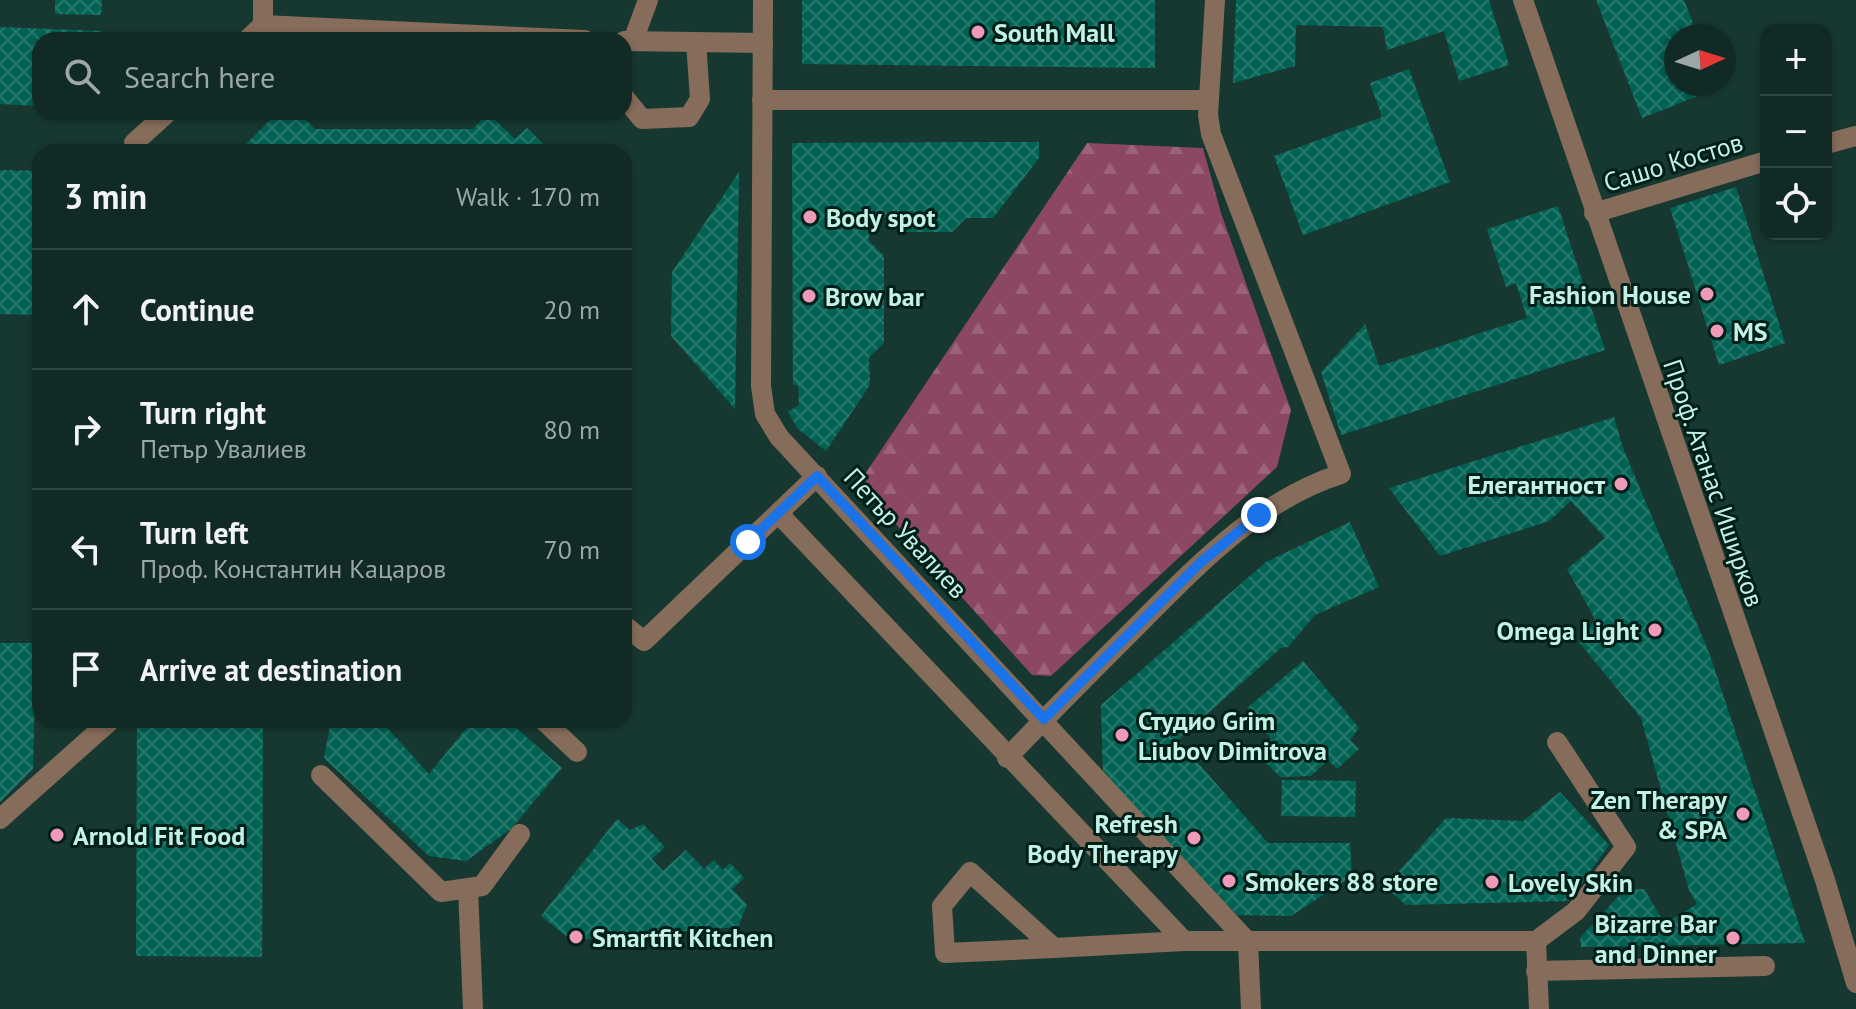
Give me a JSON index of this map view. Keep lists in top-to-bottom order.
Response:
{
  "streets": {
    "street": ["Сашо Костов", "Проф. Атанас Иширков", "Петър Увалиев"]
  },
  "crossings": [
    ["Сашо Костов", "Проф. Атанас Иширков"]
  ],
  "places": [
    "South Mall",
    "Body spot",
    "Fashion House",
    "Brow bar",
    "MS",
    "Елегантност",
    "Omega Light",
    "Студио Grim Liubov Dimitrova",
    "Zen Therapy & SPA",
    "Arnold Fit Food",
    "Refresh Body Therapy",
    "Smokers 88 store",
    "Lovely Skin",
    "Smartfit Kitchen",
    "Bizarre Bar and Dinner"
  ],
  "north": "right",
  "page": {
    "map_buttons": ["+", "−"],
    "search": "Search here",
    "heading": ["3 min", "Walk · 170 m"],
    "list": [
      ["Continue", "20 m"],
      ["Turn right", "Петър Увалиев", "80 m"],
      ["Turn left", "Проф. Константин Кацаров", "70 m"],
      "Arrive at destination"
    ]
  }
}
